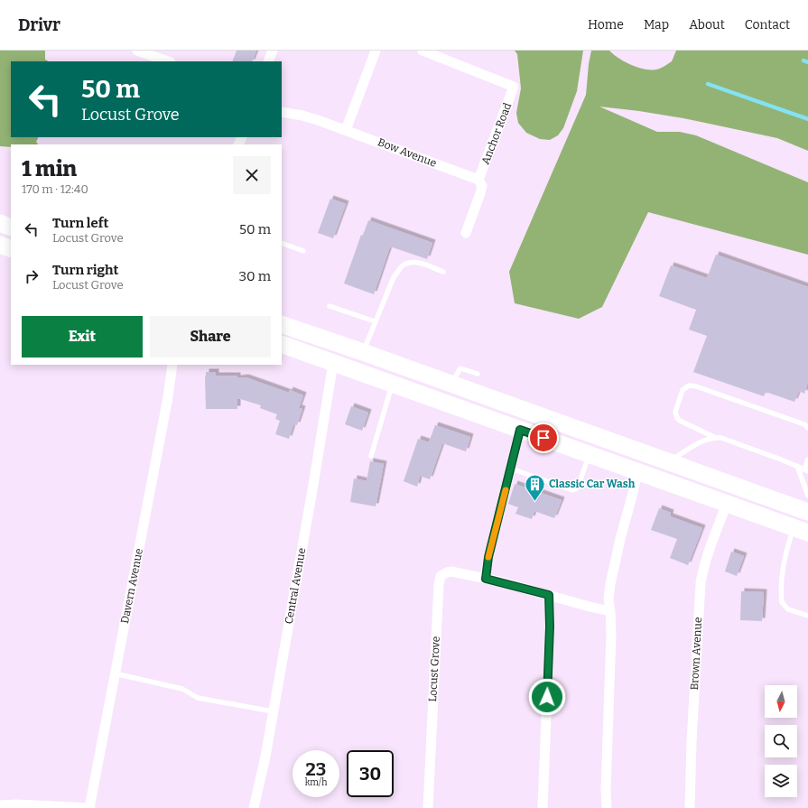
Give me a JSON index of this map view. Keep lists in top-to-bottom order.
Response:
{
  "streets": {
    "street": [
      "Anchor Road",
      "Bow Avenue",
      "Davern Avenue",
      "Central Avenue",
      "Brown Avenue",
      "Locust Grove"
    ]
  },
  "crossings": [
    ["Anchor Road", "Bow Avenue"]
  ],
  "places": {
    "building": ["Classic Car Wash"]
  },
  "north": "bottom",
  "page": {
    "header": "Drivr",
    "nav": [
      "Home",
      "Map",
      "About",
      "Contact"
    ],
    "turn": ["50 m", "Locust Grove"],
    "heading": ["1 min", "170 m · 12:40"],
    "list": [
      {
        "name": "Turn left",
        "note": "Locust Grove",
        "value": "50 m"
      },
      {
        "name": "Turn right",
        "note": "Locust Grove",
        "value": "30 m"
      }
    ],
    "buttons": ["Exit", "Share"],
    "speed": "23 km/h",
    "limit": "30"
  }
}
